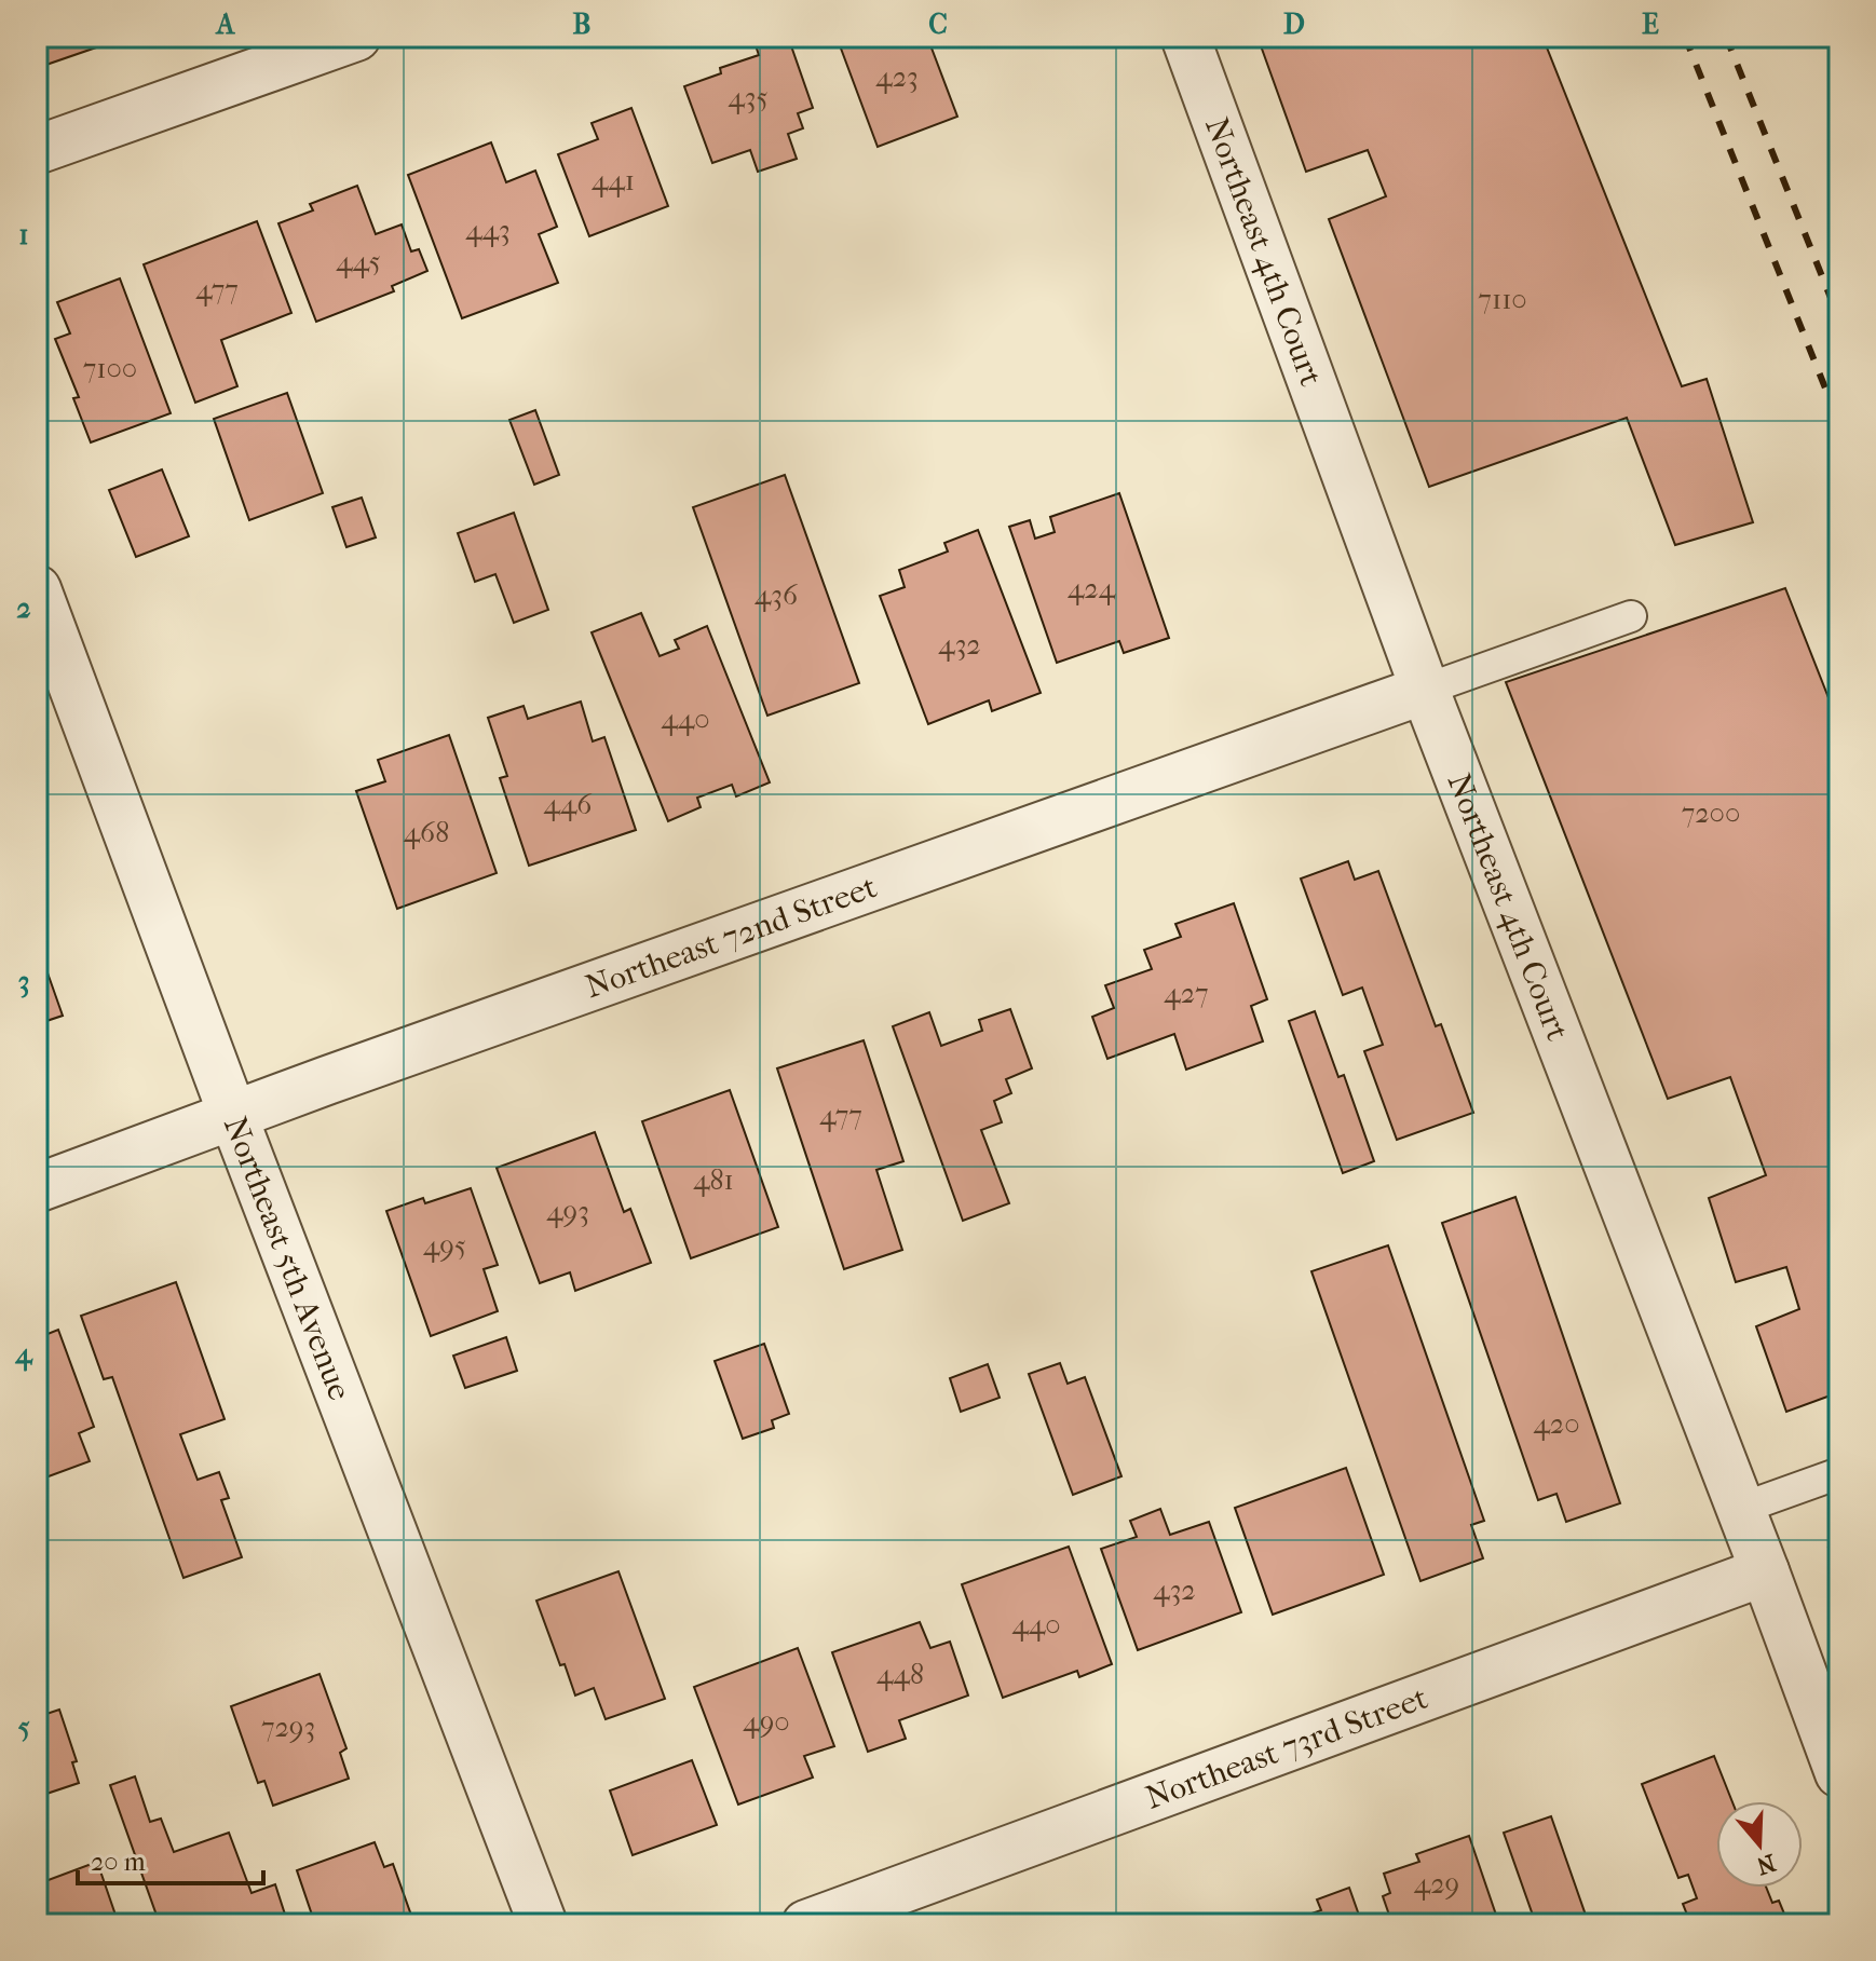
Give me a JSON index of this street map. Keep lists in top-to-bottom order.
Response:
{
  "streets": {
    "street": [
      "Northeast 4th Court",
      "Northeast 72nd Street",
      "Northeast 5th Avenue",
      "Northeast 73rd Street"
    ]
  },
  "crossings": [
    ["Northeast 4th Court", "Northeast 72nd Street"],
    ["Northeast 4th Court", "Northeast 73rd Street"],
    ["Northeast 72nd Street", "Northeast 5th Avenue"]
  ],
  "house_numbers": [
    "423",
    "435",
    "441",
    "443",
    "445",
    "477",
    "7110",
    "7100",
    "424",
    "436",
    "432",
    "440",
    "446",
    "7200",
    "468",
    "427",
    "477",
    "481",
    "493",
    "495",
    "420",
    "432",
    "440",
    "448",
    "490",
    "7293",
    "429"
  ],
  "scale_bar": "20 m",
  "north": "bottom",
  "grid": {
    "columns": [
      "A",
      "B",
      "C",
      "D",
      "E"
    ],
    "rows": [
      "1",
      "2",
      "3",
      "4",
      "5"
    ]
  }
}
